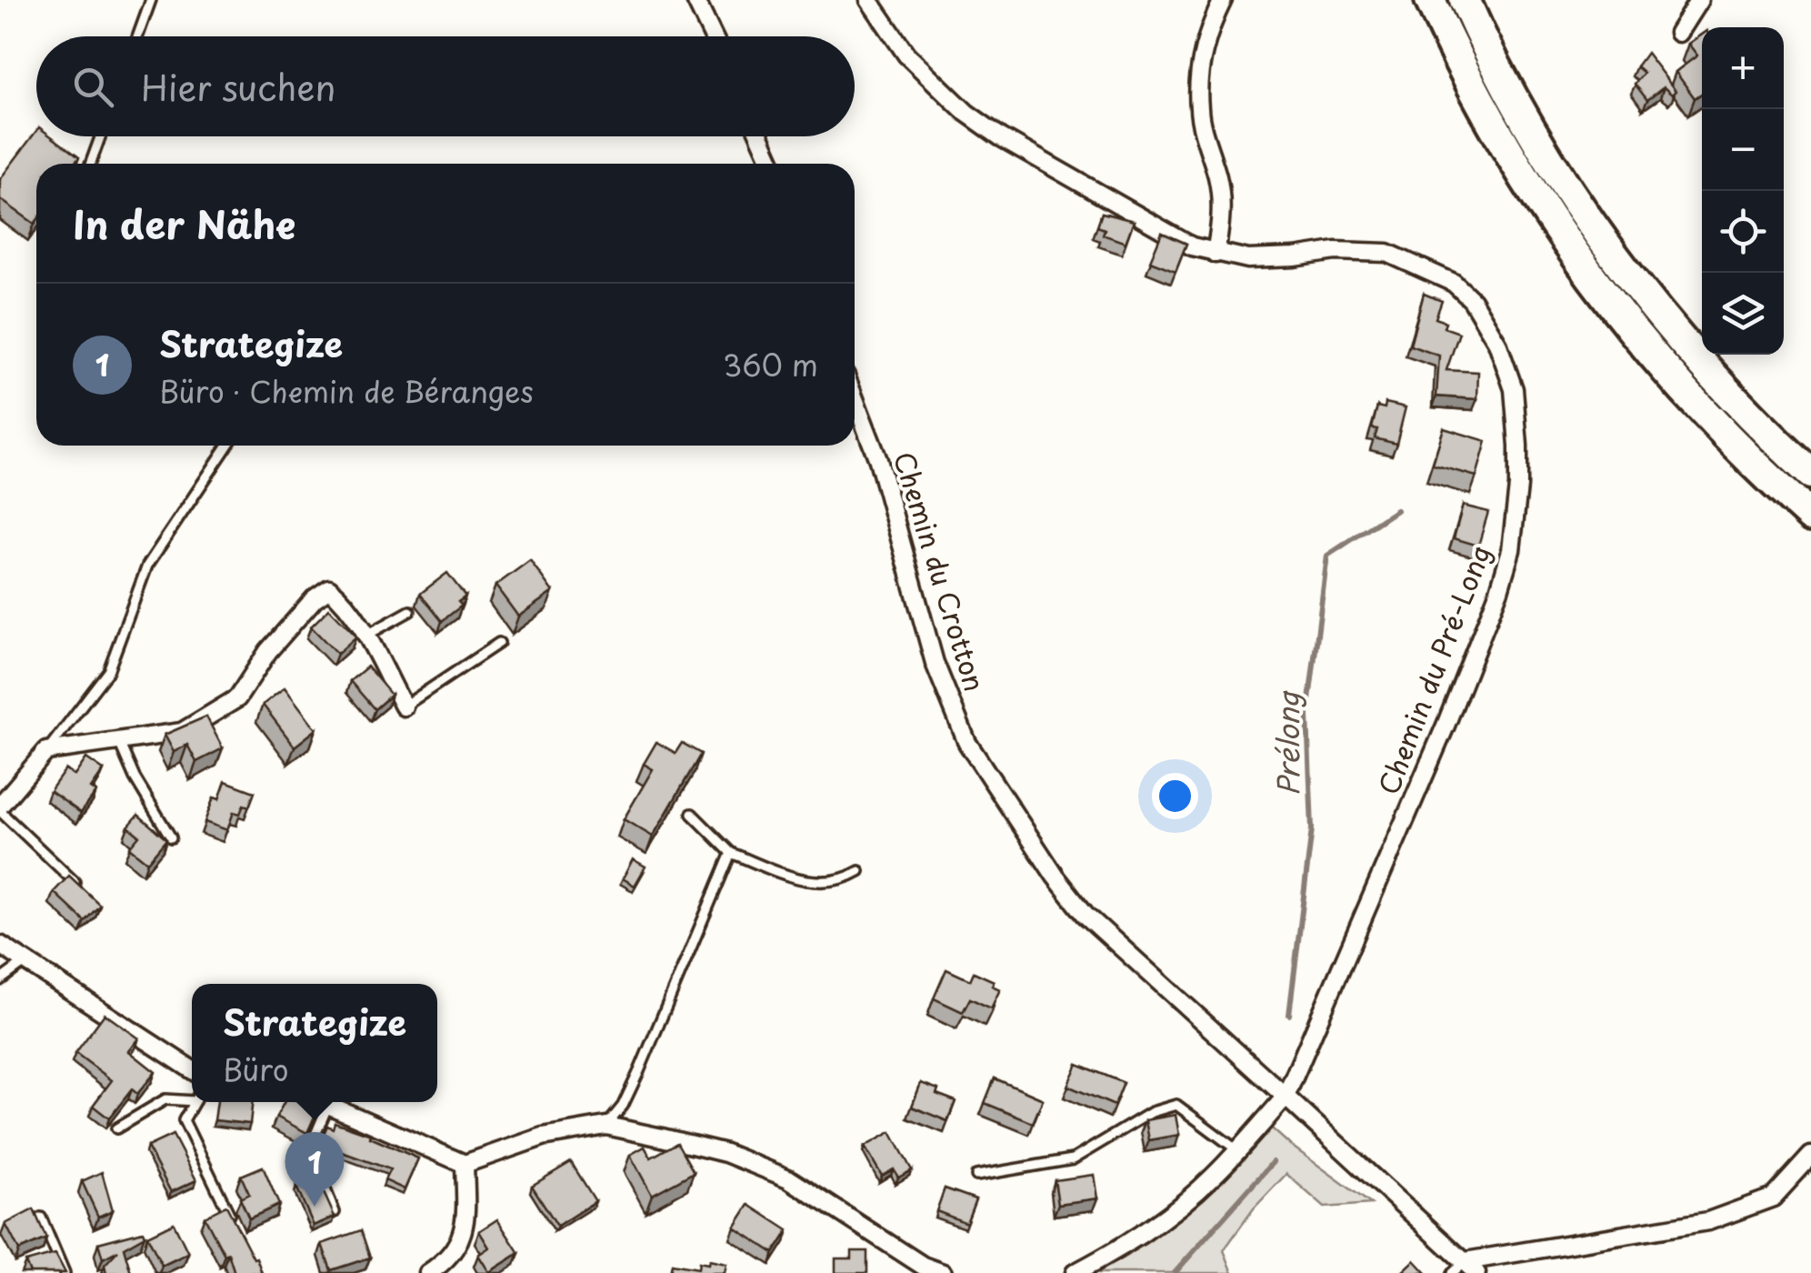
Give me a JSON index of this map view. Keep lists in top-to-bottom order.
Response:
{
  "streets": {
    "street": ["Chemin du Crotton", "Chemin du Pré-Long"]
  },
  "crossings": [
    ["Chemin du Crotton", "Chemin du Pré-Long"]
  ],
  "water": ["Prélong"],
  "page": {
    "map_buttons": ["+", "−"],
    "search": "Hier suchen",
    "heading": "In der Nähe",
    "list": [
      {
        "mark": "1",
        "name": "Strategize",
        "note": "Büro · Chemin de Béranges",
        "value": "360 m"
      }
    ],
    "popup": ["Strategize", "Büro"],
    "pins": "1"
  }
}
